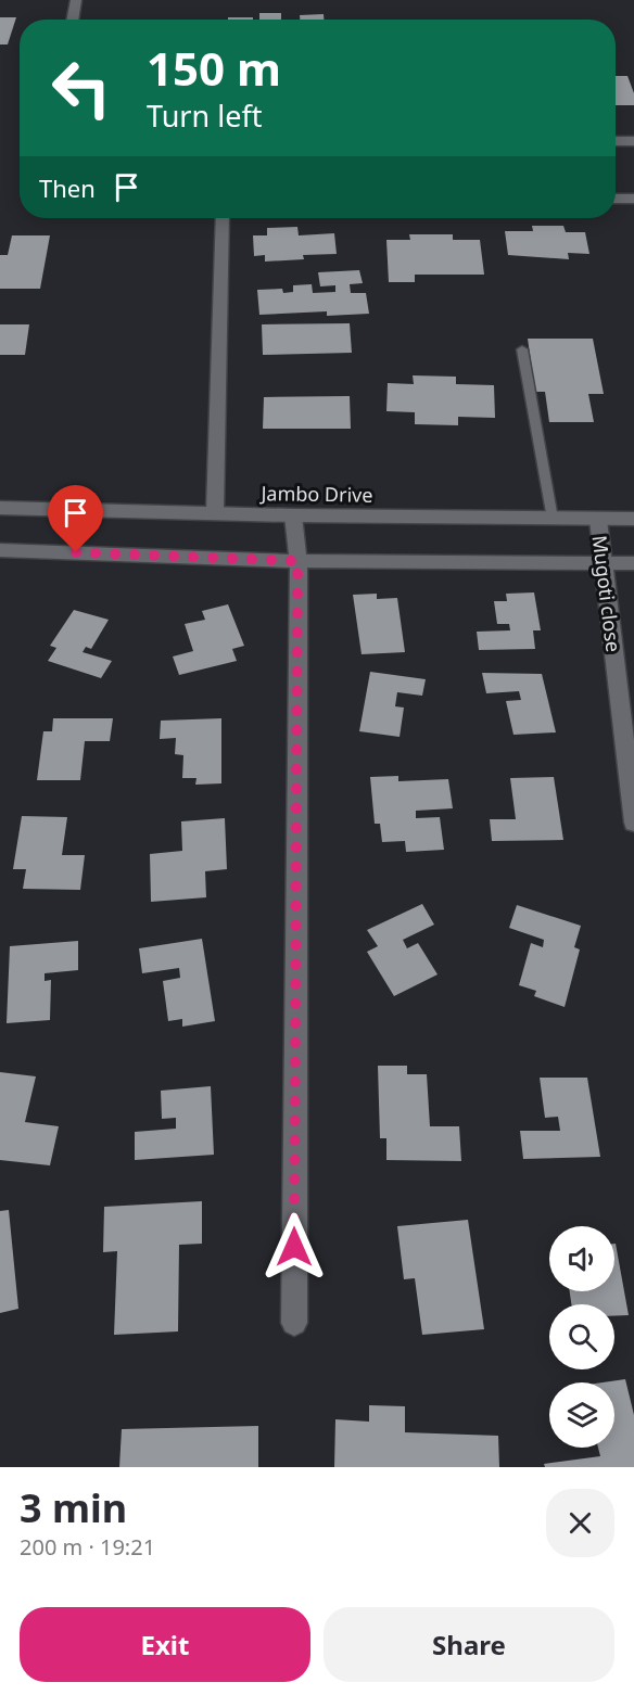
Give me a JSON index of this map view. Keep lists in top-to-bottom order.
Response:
{
  "streets": {
    "street": ["Jambo Drive", "Mugoti close"]
  },
  "crossings": [
    ["Jambo Drive", "Mugoti close"]
  ],
  "page": {
    "turn": ["150 m", "Turn left"],
    "then": "Then",
    "heading": ["3 min", "200 m · 19:21"],
    "buttons": ["Exit", "Share"]
  }
}
